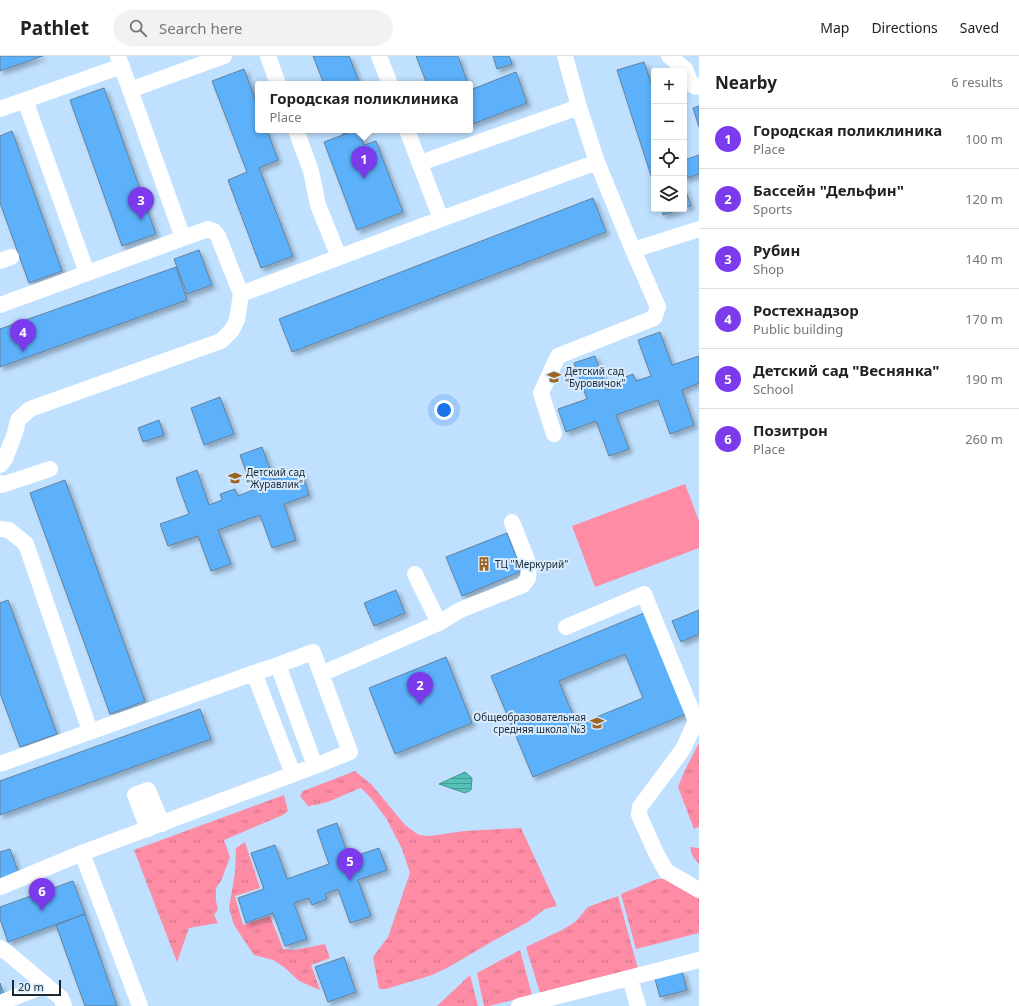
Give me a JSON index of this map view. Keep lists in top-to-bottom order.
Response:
{
  "places": {
    "school or university": ["Детский сад \"Буровичок\"", "Детский сад \"Журавлик\"", "Общеобразовательная средняя школа №3"],
    "building": ["ТЦ \"Меркурий\""]
  },
  "scale_bar": "20 m",
  "page": {
    "header": "Pathlet",
    "search": "Search here",
    "nav": ["Map", "Directions", "Saved"],
    "heading": ["Nearby", "6 results"],
    "map_buttons": ["+", "−"],
    "popup": ["Городская поликлиника", "Place"],
    "list": [
      {
        "mark": "1",
        "name": "Городская поликлиника",
        "note": "Place",
        "value": "100 m"
      },
      {
        "mark": "2",
        "name": "Бассейн \"Дельфин\"",
        "note": "Sports",
        "value": "120 m"
      },
      {
        "mark": "3",
        "name": "Рубин",
        "note": "Shop",
        "value": "140 m"
      },
      {
        "mark": "4",
        "name": "Ростехнадзор",
        "note": "Public building",
        "value": "170 m"
      },
      {
        "mark": "5",
        "name": "Детский сад \"Веснянка\"",
        "note": "School",
        "value": "190 m"
      },
      {
        "mark": "6",
        "name": "Позитрон",
        "note": "Place",
        "value": "260 m"
      }
    ],
    "pins": [
      "1",
      "3",
      "4",
      "2",
      "5",
      "6"
    ],
    "scale": "20 m"
  }
}
